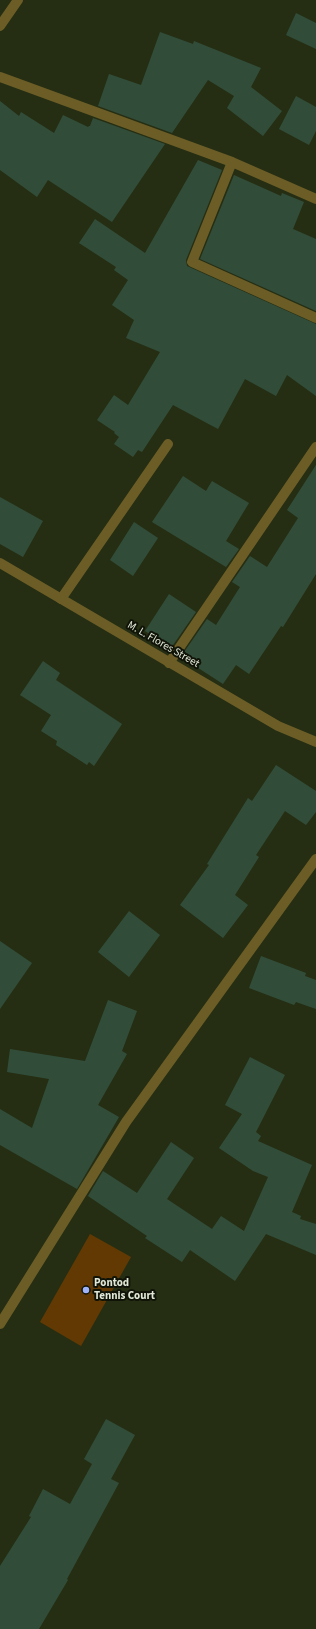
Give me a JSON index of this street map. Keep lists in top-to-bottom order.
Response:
{
  "streets": {
    "street": ["M. L. Flores Street"]
  },
  "places": ["Pontod Tennis Court"]
}
